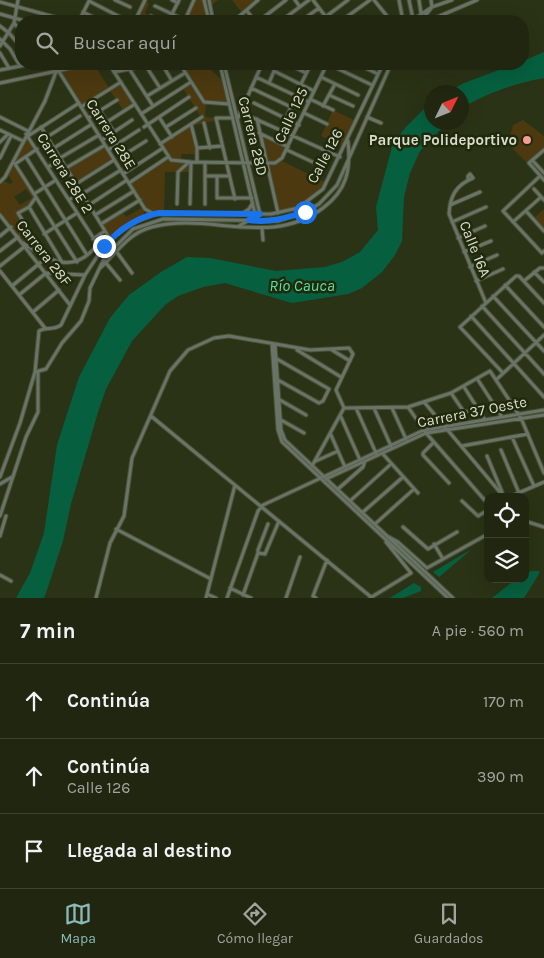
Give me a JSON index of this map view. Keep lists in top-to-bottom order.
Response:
{
  "streets": {
    "street": [
      "Calle 125",
      "Carrera 28E",
      "Carrera 28D",
      "Calle 126",
      "Carrera 28E 2",
      "Calle 16A",
      "Carrera 28F",
      "Carrera 37 Oeste"
    ]
  },
  "crossings": [
    ["Calle 125", "Carrera 28D"],
    ["Carrera 28D", "Calle 126"],
    ["Calle 126", "Carrera 28F"]
  ],
  "water": ["Río Cauca"],
  "places": ["Parque Polideportivo"],
  "north": "top right",
  "page": {
    "search": "Buscar aquí",
    "heading": ["7 min", "A pie · 560 m"],
    "list": [
      ["Continúa", "170 m"],
      ["Continúa", "Calle 126", "390 m"],
      "Llegada al destino"
    ],
    "nav": ["Mapa", "Cómo llegar", "Guardados"]
  }
}
